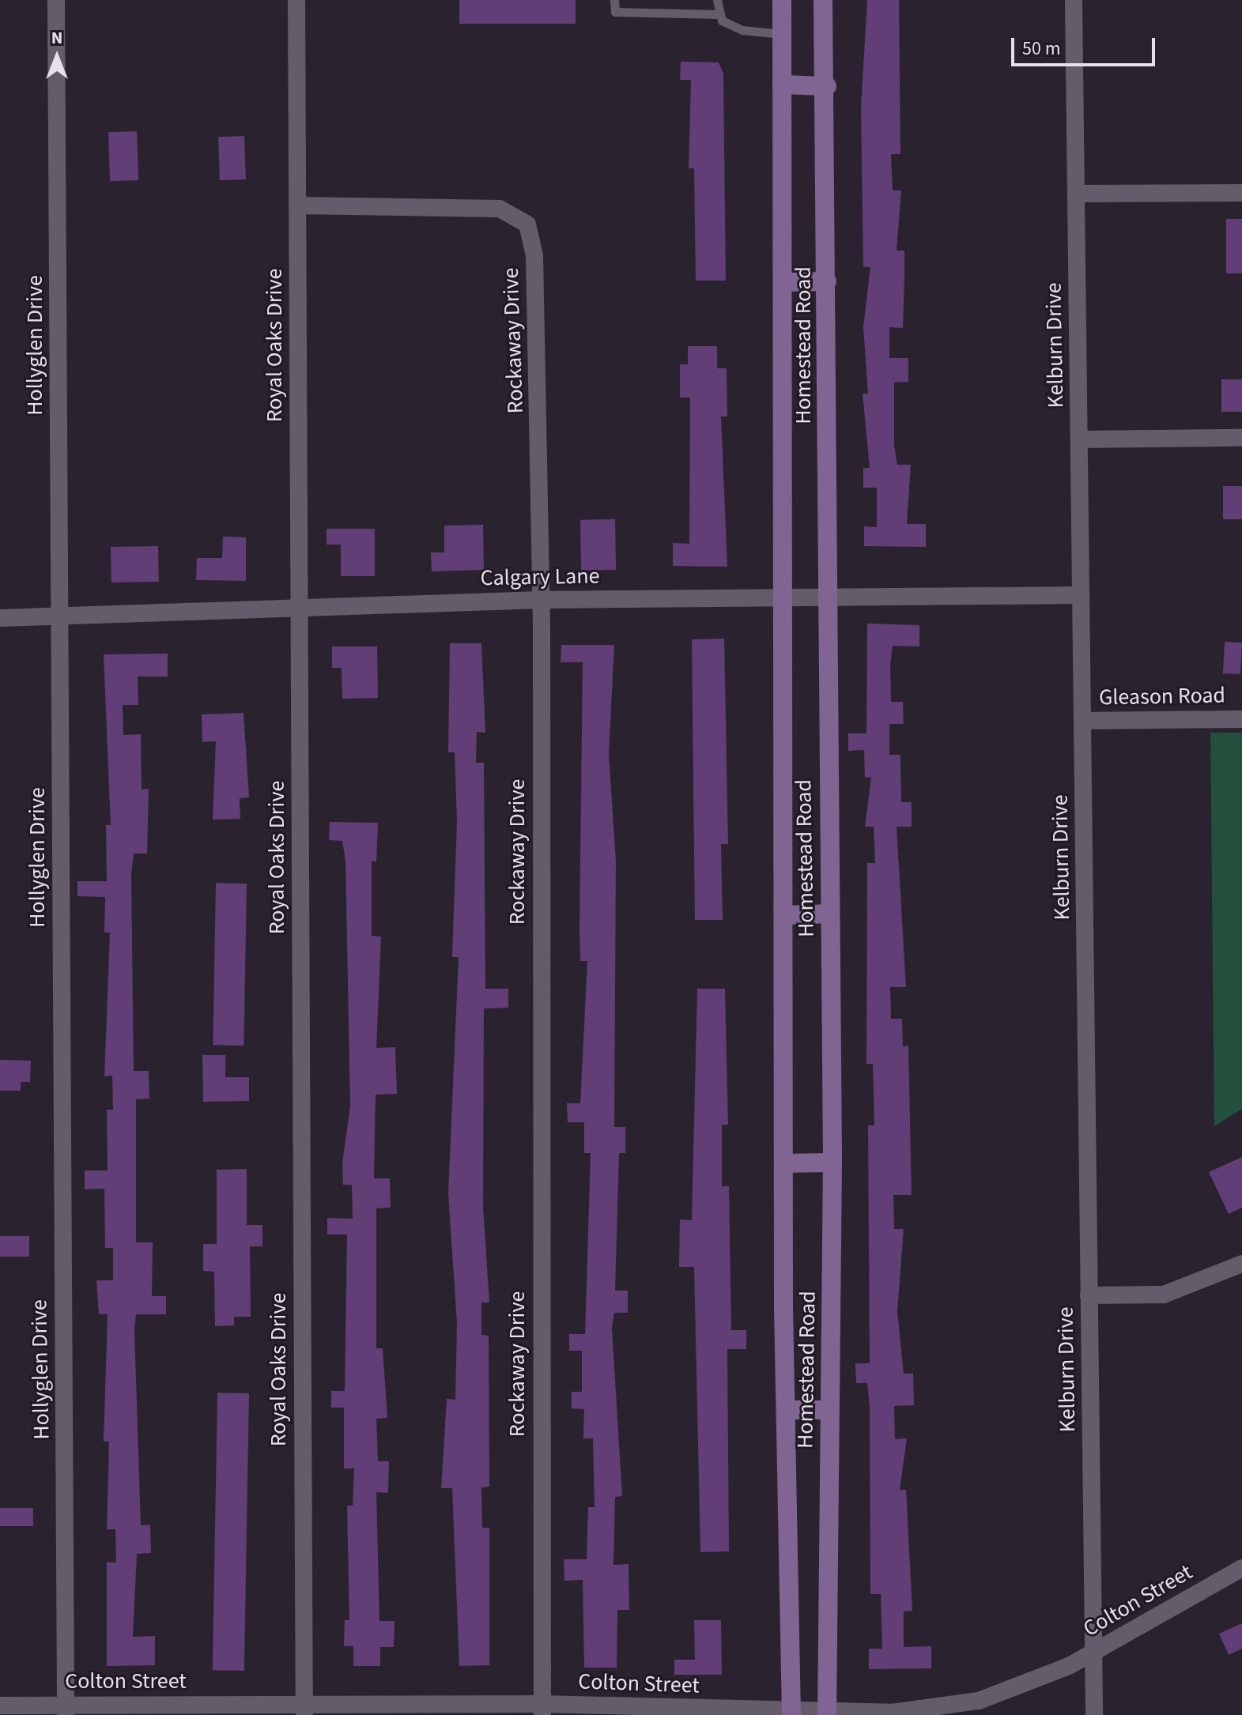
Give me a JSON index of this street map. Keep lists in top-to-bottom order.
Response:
{
  "streets": {
    "main road": ["Homestead Road"],
    "street": [
      "Rockaway Drive",
      "Hollyglen Drive",
      "Royal Oaks Drive",
      "Kelburn Drive",
      "Calgary Lane",
      "Gleason Road",
      "Colton Street"
    ]
  },
  "crossings": [
    ["Rockaway Drive", "Royal Oaks Drive"],
    ["Rockaway Drive", "Calgary Lane"],
    ["Rockaway Drive", "Colton Street"],
    ["Hollyglen Drive", "Calgary Lane"],
    ["Hollyglen Drive", "Colton Street"],
    ["Royal Oaks Drive", "Calgary Lane"],
    ["Royal Oaks Drive", "Colton Street"],
    ["Homestead Road", "Calgary Lane"],
    ["Homestead Road", "Colton Street"],
    ["Kelburn Drive", "Calgary Lane"],
    ["Kelburn Drive", "Gleason Road"],
    ["Kelburn Drive", "Colton Street"]
  ],
  "scale_bar": "50 m",
  "north": "top"
}
